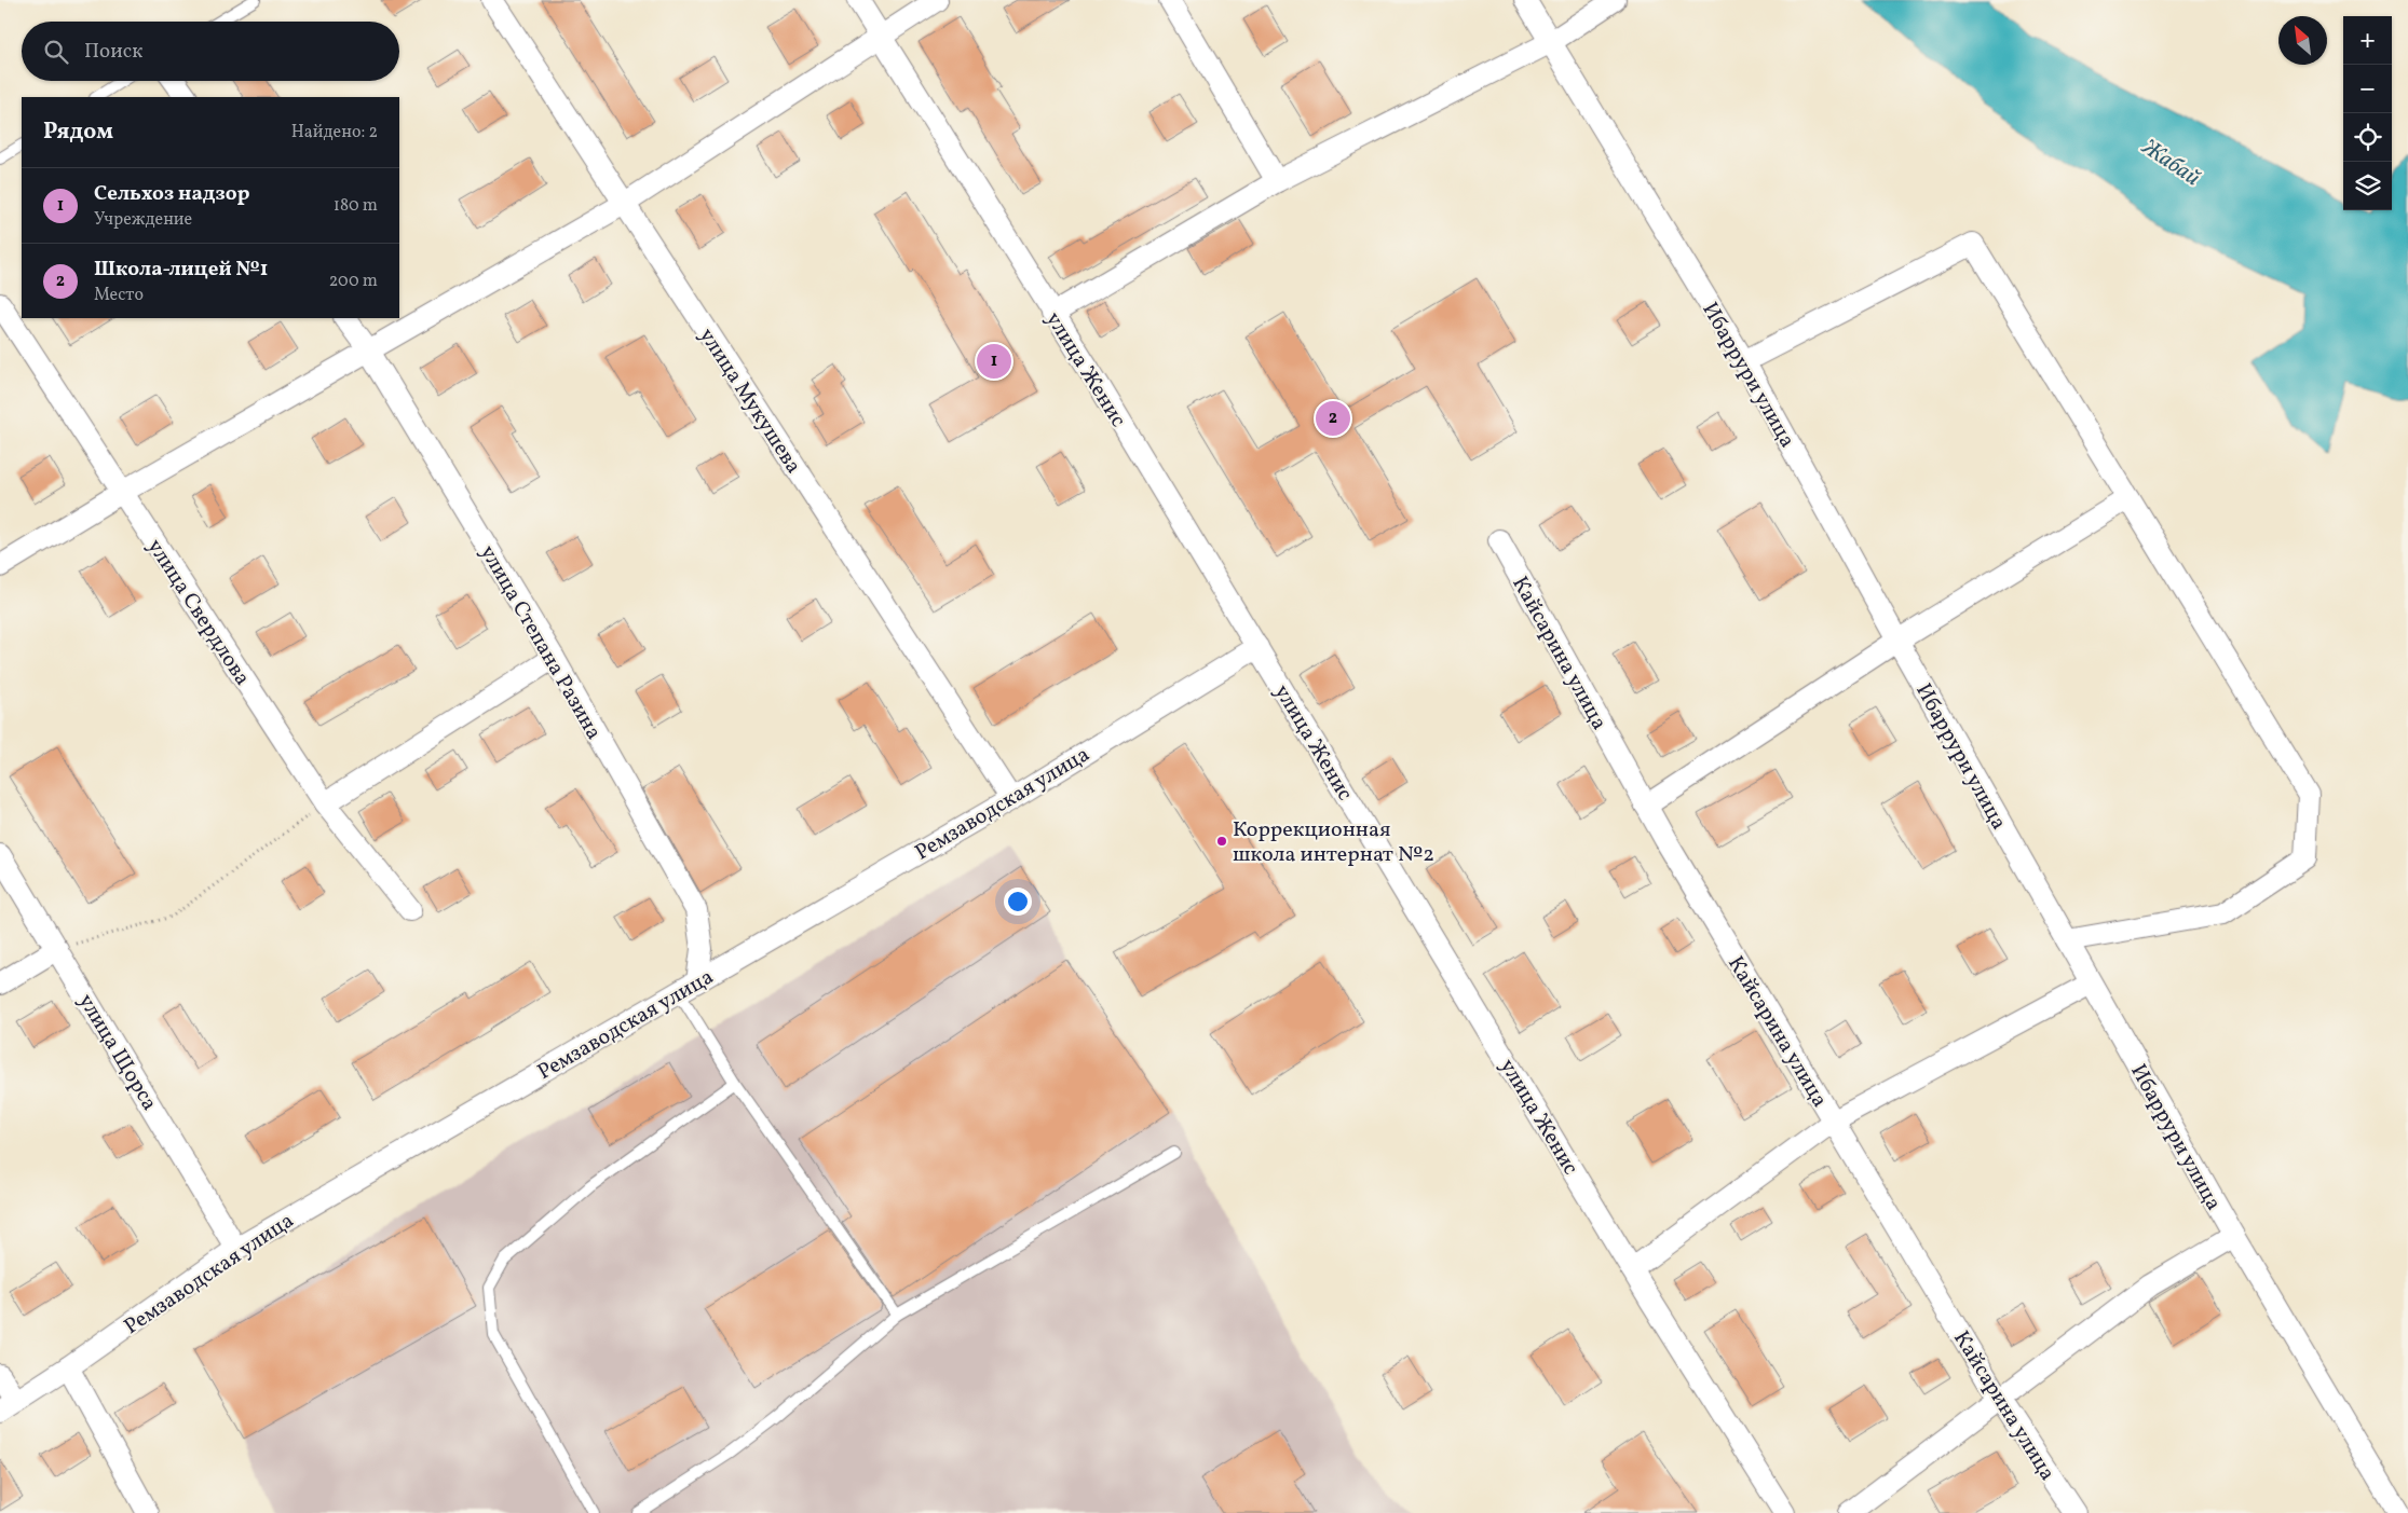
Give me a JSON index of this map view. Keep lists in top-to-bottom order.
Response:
{
  "streets": {
    "street": [
      "улица Женис",
      "Ибаррури улица",
      "улица Мукушева",
      "улица Свердлова",
      "улица Степана Разина",
      "Кайсарина улица",
      "Ремзаводская улица",
      "улица Щорса"
    ]
  },
  "crossings": [
    ["улица Женис", "Ремзаводская улица"],
    ["улица Мукушева", "Ремзаводская улица"],
    ["улица Степана Разина", "Ремзаводская улица"],
    ["Ремзаводская улица", "улица Щорса"]
  ],
  "water": ["Жабай"],
  "places": ["Коррекционная школа интернат №2"],
  "north": "top left",
  "page": {
    "map_buttons": ["+", "−"],
    "search": "Поиск",
    "heading": ["Рядом", "Найдено: 2"],
    "list": [
      {
        "mark": "1",
        "name": "Сельхоз надзор",
        "note": "Учреждение",
        "value": "180 m"
      },
      {
        "mark": "2",
        "name": "Школа-лицей №1",
        "note": "Место",
        "value": "200 m"
      }
    ],
    "pins": ["1", "2"]
  }
}
